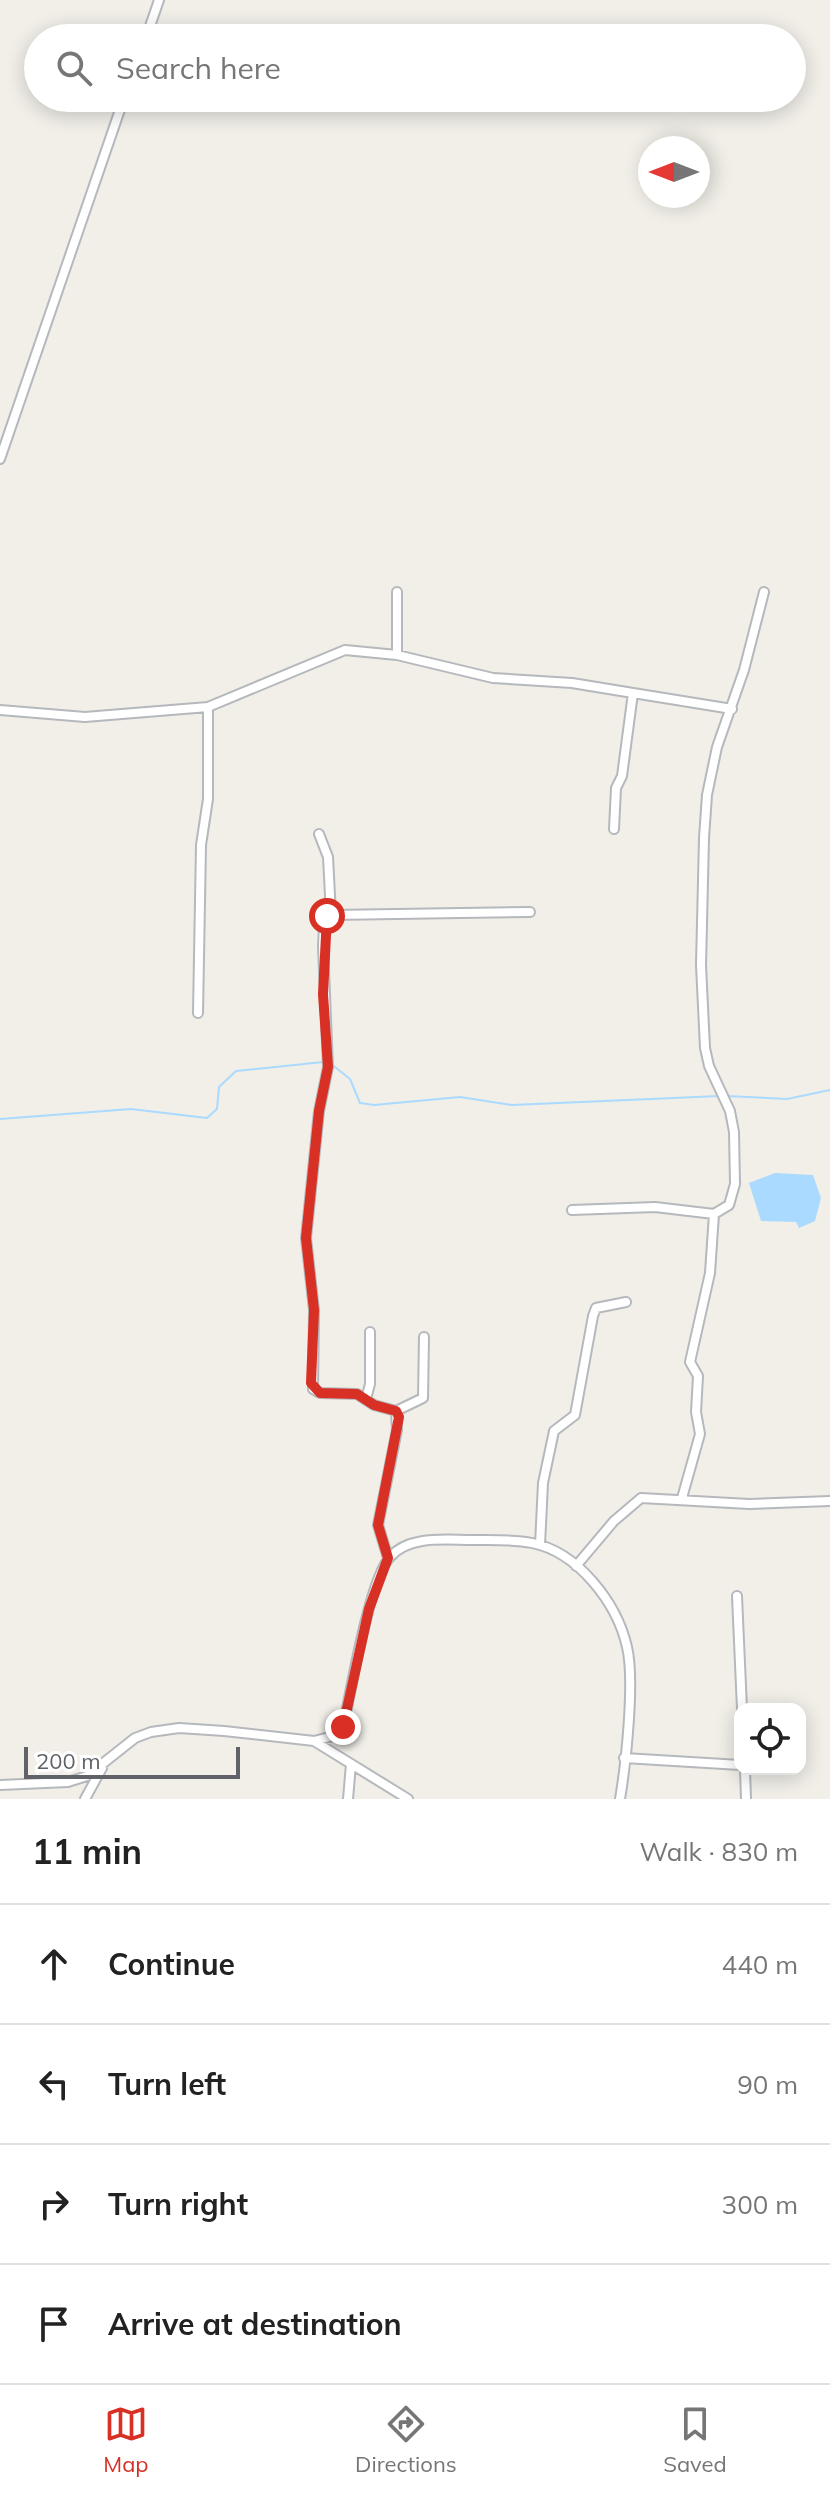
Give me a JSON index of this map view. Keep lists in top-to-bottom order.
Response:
{
  "scale_bar": "200 m",
  "north": "left",
  "page": {
    "search": "Search here",
    "scale": "200 m",
    "heading": ["11 min", "Walk · 830 m"],
    "list": [
      ["Continue", "440 m"],
      ["Turn left", "90 m"],
      ["Turn right", "300 m"],
      "Arrive at destination"
    ],
    "nav": ["Map", "Directions", "Saved"]
  }
}
